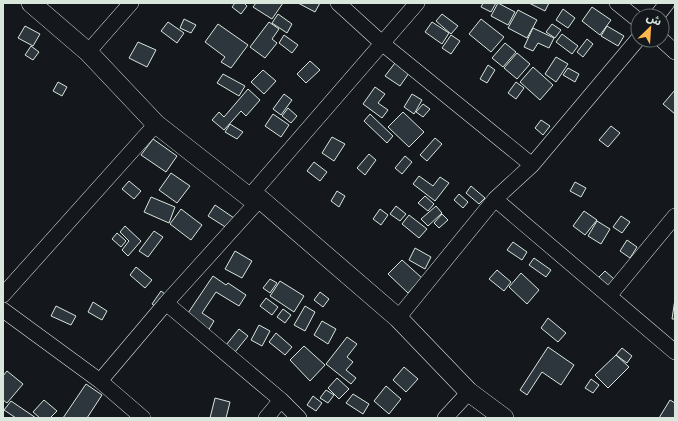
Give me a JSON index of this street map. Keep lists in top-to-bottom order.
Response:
{
  "north": "top right"
}
